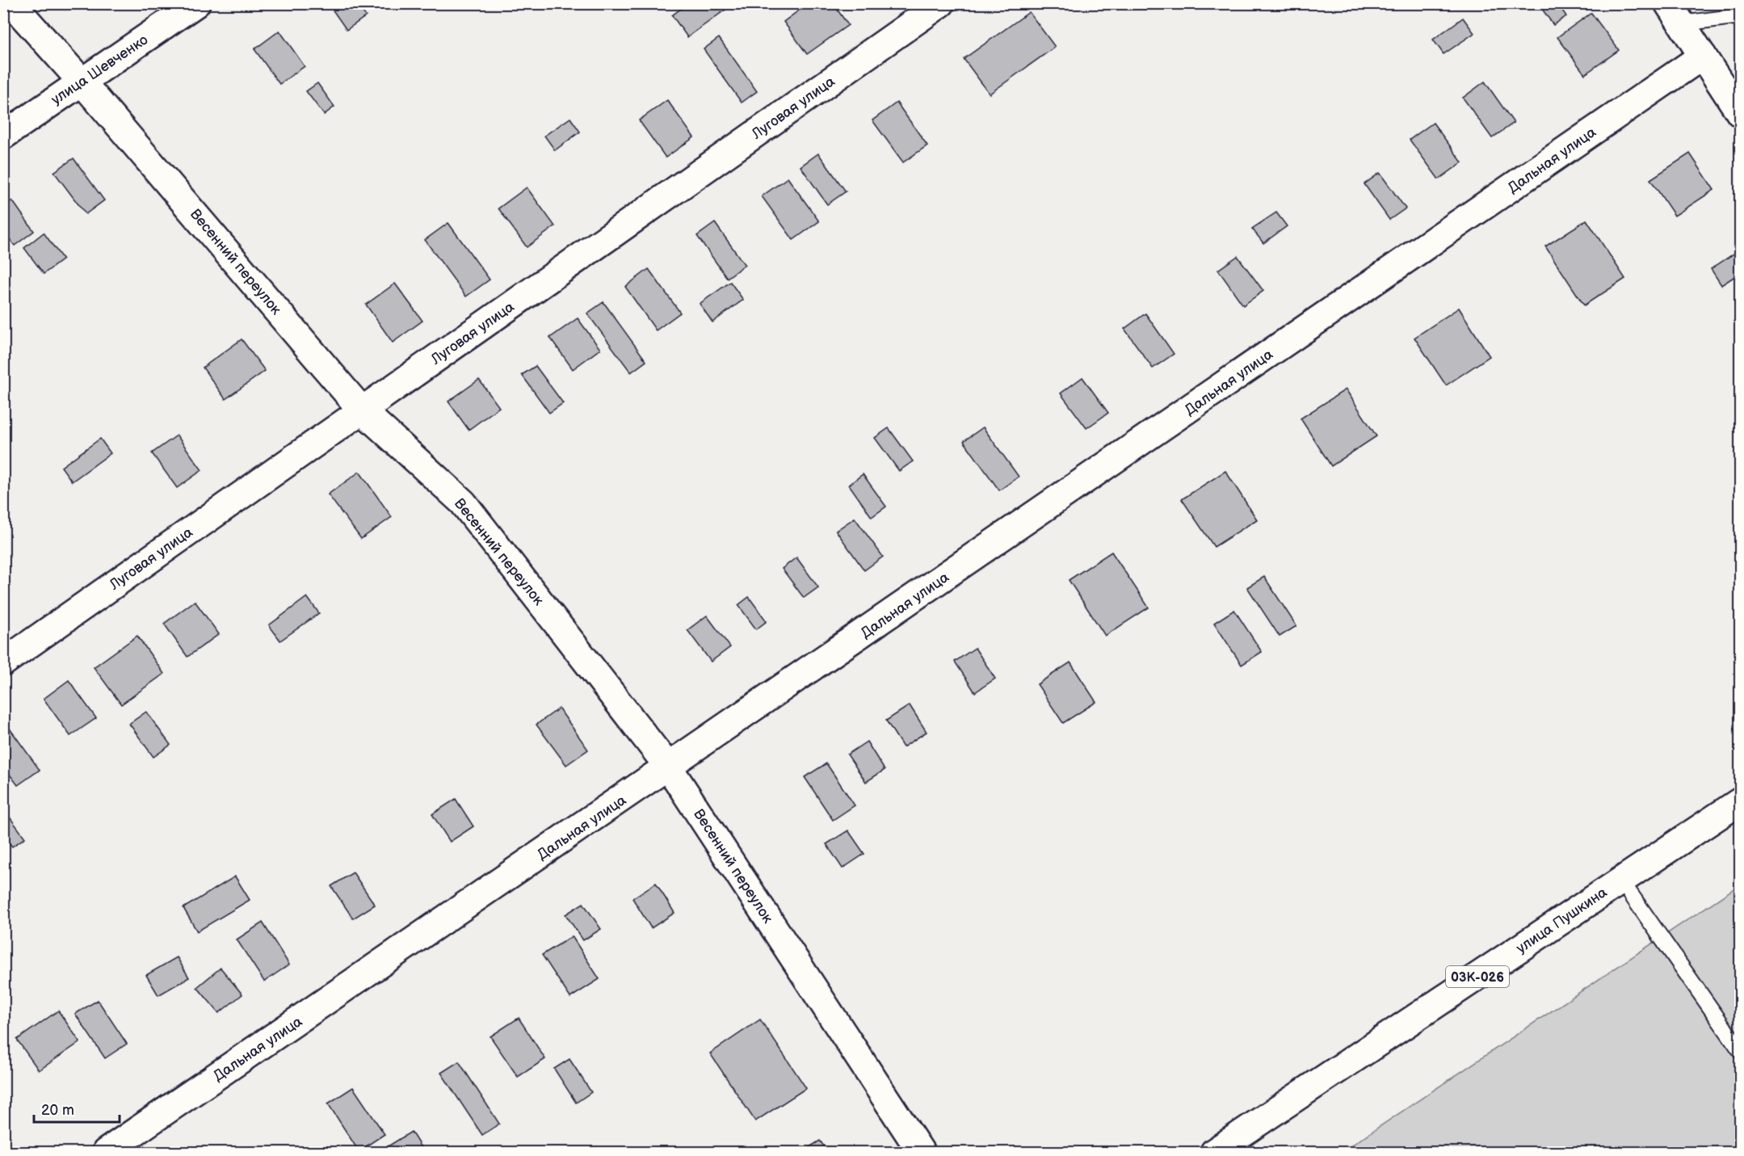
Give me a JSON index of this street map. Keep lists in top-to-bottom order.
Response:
{
  "streets": {
    "street": [
      "улица Шевченко",
      "Луговая улица",
      "Дальная улица",
      "Весенний переулок",
      "улица Пушкина",
      "03К-026"
    ]
  },
  "crossings": [
    ["улица Шевченко", "Весенний переулок"],
    ["Луговая улица", "Весенний переулок"],
    ["Дальная улица", "Весенний переулок"]
  ],
  "scale_bar": "20 m"
}
